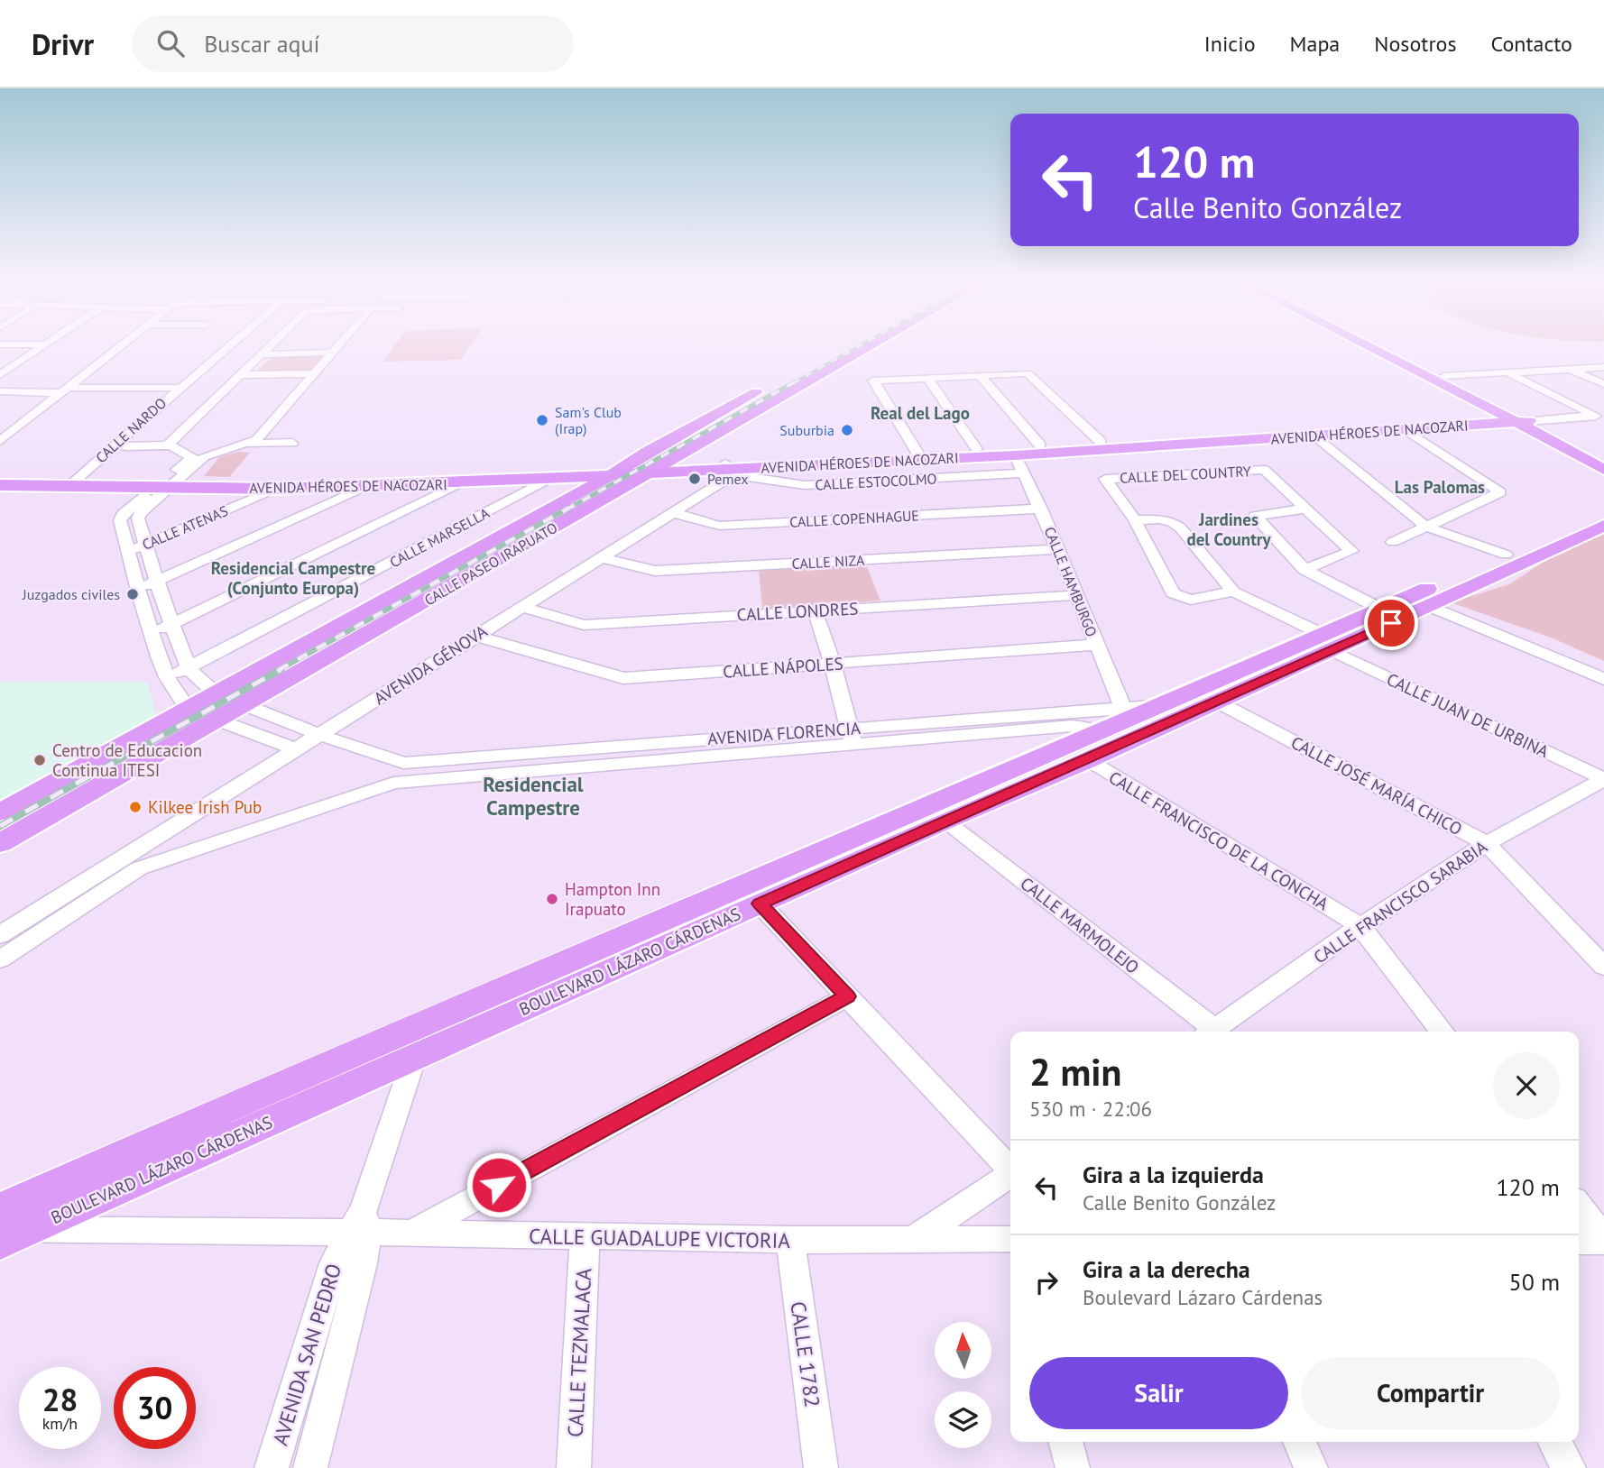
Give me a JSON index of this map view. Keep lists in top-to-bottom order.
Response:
{
  "streets": {
    "main road": ["AVENIDA HÉROES DE NACOZARI", "CALLE PASEO IRAPUATO", "BOULEVARD LÁZARO CÁRDENAS"],
    "street": [
      "CALLE NARDO",
      "CALLE DEL COUNTRY",
      "CALLE ESTOCOLMO",
      "CALLE COPENHAGUE",
      "CALLE ATENAS",
      "CALLE MARSELLA",
      "CALLE NIZA",
      "CALLE HAMBURGO",
      "CALLE LONDRES",
      "AVENIDA GÉNOVA",
      "CALLE NÁPOLES",
      "CALLE JUAN DE URBINA",
      "AVENIDA FLORENCIA",
      "CALLE JOSÉ MARÍA CHICO",
      "CALLE FRANCISCO DE LA CONCHA",
      "CALLE FRANCISCO SARABIA",
      "CALLE MARMOLEJO",
      "CALLE GUADALUPE VICTORIA",
      "CALLE TEZMALACA",
      "AVENIDA SAN PEDRO",
      "CALLE 1782"
    ]
  },
  "crossings": [
    ["CALLE NARDO", "AVENIDA HÉROES DE NACOZARI"],
    ["AVENIDA HÉROES DE NACOZARI", "CALLE ESTOCOLMO"],
    ["AVENIDA HÉROES DE NACOZARI", "CALLE ATENAS"],
    ["AVENIDA HÉROES DE NACOZARI", "CALLE MARSELLA"],
    ["AVENIDA HÉROES DE NACOZARI", "CALLE PASEO IRAPUATO"],
    ["AVENIDA HÉROES DE NACOZARI", "CALLE HAMBURGO"],
    ["AVENIDA HÉROES DE NACOZARI", "AVENIDA GÉNOVA"],
    ["AVENIDA HÉROES DE NACOZARI", "AVENIDA FLORENCIA"],
    ["CALLE ESTOCOLMO", "CALLE HAMBURGO"],
    ["CALLE ESTOCOLMO", "AVENIDA GÉNOVA"],
    ["CALLE COPENHAGUE", "CALLE HAMBURGO"],
    ["CALLE COPENHAGUE", "AVENIDA GÉNOVA"],
    ["CALLE ATENAS", "AVENIDA FLORENCIA"],
    ["CALLE MARSELLA", "AVENIDA FLORENCIA"],
    ["CALLE NIZA", "CALLE HAMBURGO"],
    ["CALLE NIZA", "AVENIDA GÉNOVA"],
    ["CALLE PASEO IRAPUATO", "AVENIDA FLORENCIA"],
    ["CALLE HAMBURGO", "CALLE LONDRES"],
    ["CALLE HAMBURGO", "CALLE NÁPOLES"],
    ["CALLE HAMBURGO", "AVENIDA FLORENCIA"],
    ["CALLE LONDRES", "AVENIDA GÉNOVA"],
    ["AVENIDA GÉNOVA", "CALLE NÁPOLES"],
    ["AVENIDA GÉNOVA", "AVENIDA FLORENCIA"],
    ["CALLE JUAN DE URBINA", "CALLE FRANCISCO SARABIA"],
    ["CALLE JUAN DE URBINA", "BOULEVARD LÁZARO CÁRDENAS"],
    ["AVENIDA FLORENCIA", "BOULEVARD LÁZARO CÁRDENAS"],
    ["CALLE JOSÉ MARÍA CHICO", "CALLE FRANCISCO SARABIA"],
    ["CALLE JOSÉ MARÍA CHICO", "BOULEVARD LÁZARO CÁRDENAS"],
    ["CALLE FRANCISCO DE LA CONCHA", "CALLE FRANCISCO SARABIA"],
    ["CALLE FRANCISCO DE LA CONCHA", "BOULEVARD LÁZARO CÁRDENAS"],
    ["CALLE MARMOLEJO", "BOULEVARD LÁZARO CÁRDENAS"],
    ["BOULEVARD LÁZARO CÁRDENAS", "CALLE GUADALUPE VICTORIA"],
    ["BOULEVARD LÁZARO CÁRDENAS", "AVENIDA SAN PEDRO"],
    ["CALLE GUADALUPE VICTORIA", "CALLE TEZMALACA"],
    ["CALLE GUADALUPE VICTORIA", "AVENIDA SAN PEDRO"],
    ["CALLE GUADALUPE VICTORIA", "CALLE 1782"]
  ],
  "districts": [
    "Real del Lago",
    "Las Palomas",
    "Jardines del Country",
    "Residencial Campestre (Conjunto Europa)",
    "Residencial Campestre"
  ],
  "places": [
    "Sam's Club (Irap)",
    "Suburbia",
    "Pemex",
    "Juzgados civiles",
    "Centro de Educacion Continua ITESI",
    "Kilkee Irish Pub",
    "Hampton Inn Irapuato"
  ],
  "north": "top",
  "page": {
    "header": "Drivr",
    "search": "Buscar aquí",
    "nav": [
      "Inicio",
      "Mapa",
      "Nosotros",
      "Contacto"
    ],
    "turn": ["120 m", "Calle Benito González"],
    "heading": ["2 min", "530 m · 22:06"],
    "list": [
      {
        "name": "Gira a la izquierda",
        "note": "Calle Benito González",
        "value": "120 m"
      },
      {
        "name": "Gira a la derecha",
        "note": "Boulevard Lázaro Cárdenas",
        "value": "50 m"
      }
    ],
    "buttons": ["Salir", "Compartir"],
    "speed": "28 km/h",
    "limit": "30"
  }
}
